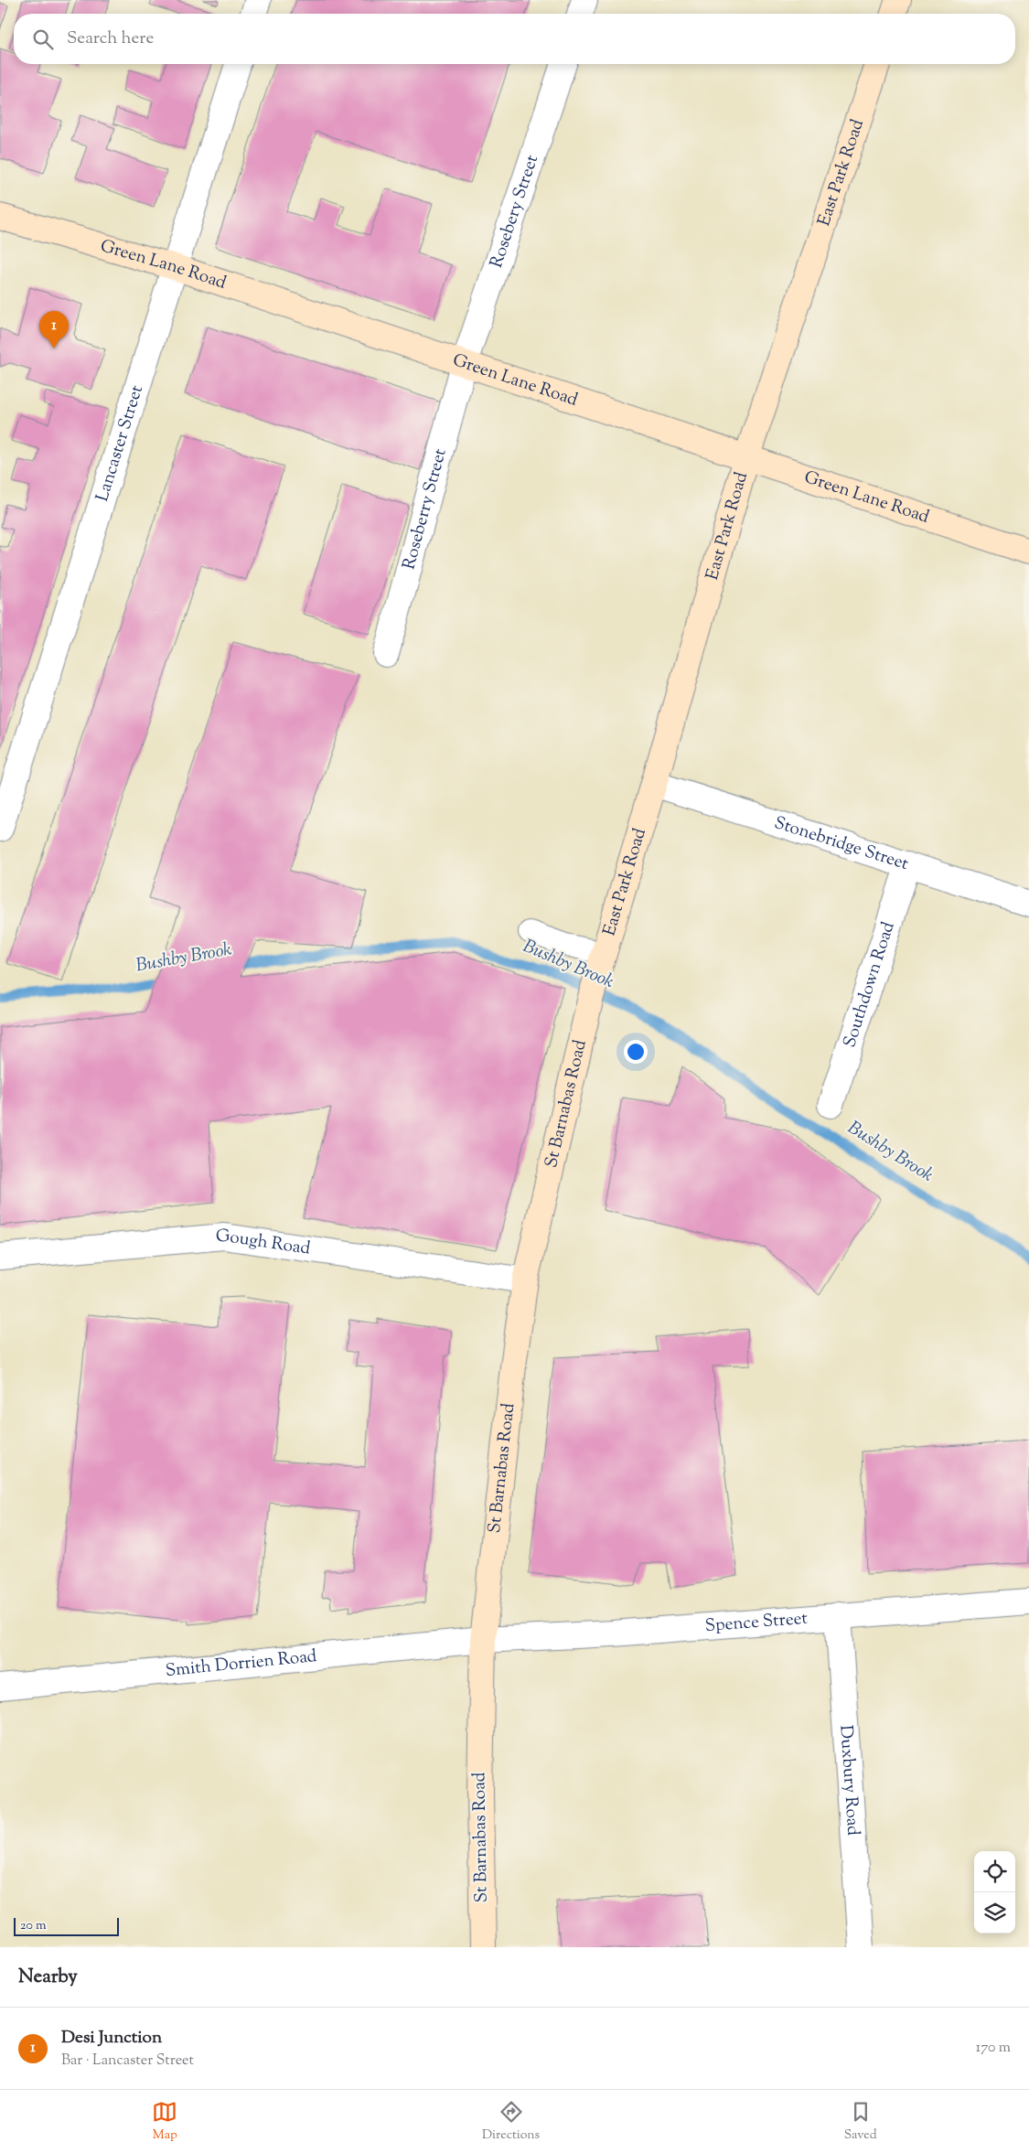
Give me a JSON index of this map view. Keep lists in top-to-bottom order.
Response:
{
  "streets": {
    "main road": ["East Park Road", "Green Lane Road", "St Barnabas Road"],
    "street": [
      "Rosebery Street",
      "Lancaster Street",
      "Roseberry Street",
      "Stonebridge Street",
      "Southdown Road",
      "Gough Road",
      "Spence Street",
      "Smith Dorrien Road",
      "Duxbury Road"
    ]
  },
  "crossings": [
    ["East Park Road", "Green Lane Road"],
    ["East Park Road", "Stonebridge Street"],
    ["East Park Road", "St Barnabas Road"],
    ["Rosebery Street", "Green Lane Road"],
    ["Rosebery Street", "Roseberry Street"],
    ["Green Lane Road", "Lancaster Street"],
    ["Green Lane Road", "Roseberry Street"],
    ["Stonebridge Street", "Southdown Road"],
    ["St Barnabas Road", "Gough Road"],
    ["St Barnabas Road", "Spence Street"],
    ["St Barnabas Road", "Smith Dorrien Road"],
    ["Spence Street", "Smith Dorrien Road"],
    ["Spence Street", "Duxbury Road"]
  ],
  "water": ["Bushby Brook"],
  "scale_bar": "20 m",
  "page": {
    "search": "Search here",
    "pins": "1",
    "scale": "20 m",
    "heading": "Nearby",
    "list": [
      {
        "mark": "1",
        "name": "Desi Junction",
        "note": "Bar · Lancaster Street",
        "value": "170 m"
      }
    ],
    "nav": ["Map", "Directions", "Saved"]
  }
}
